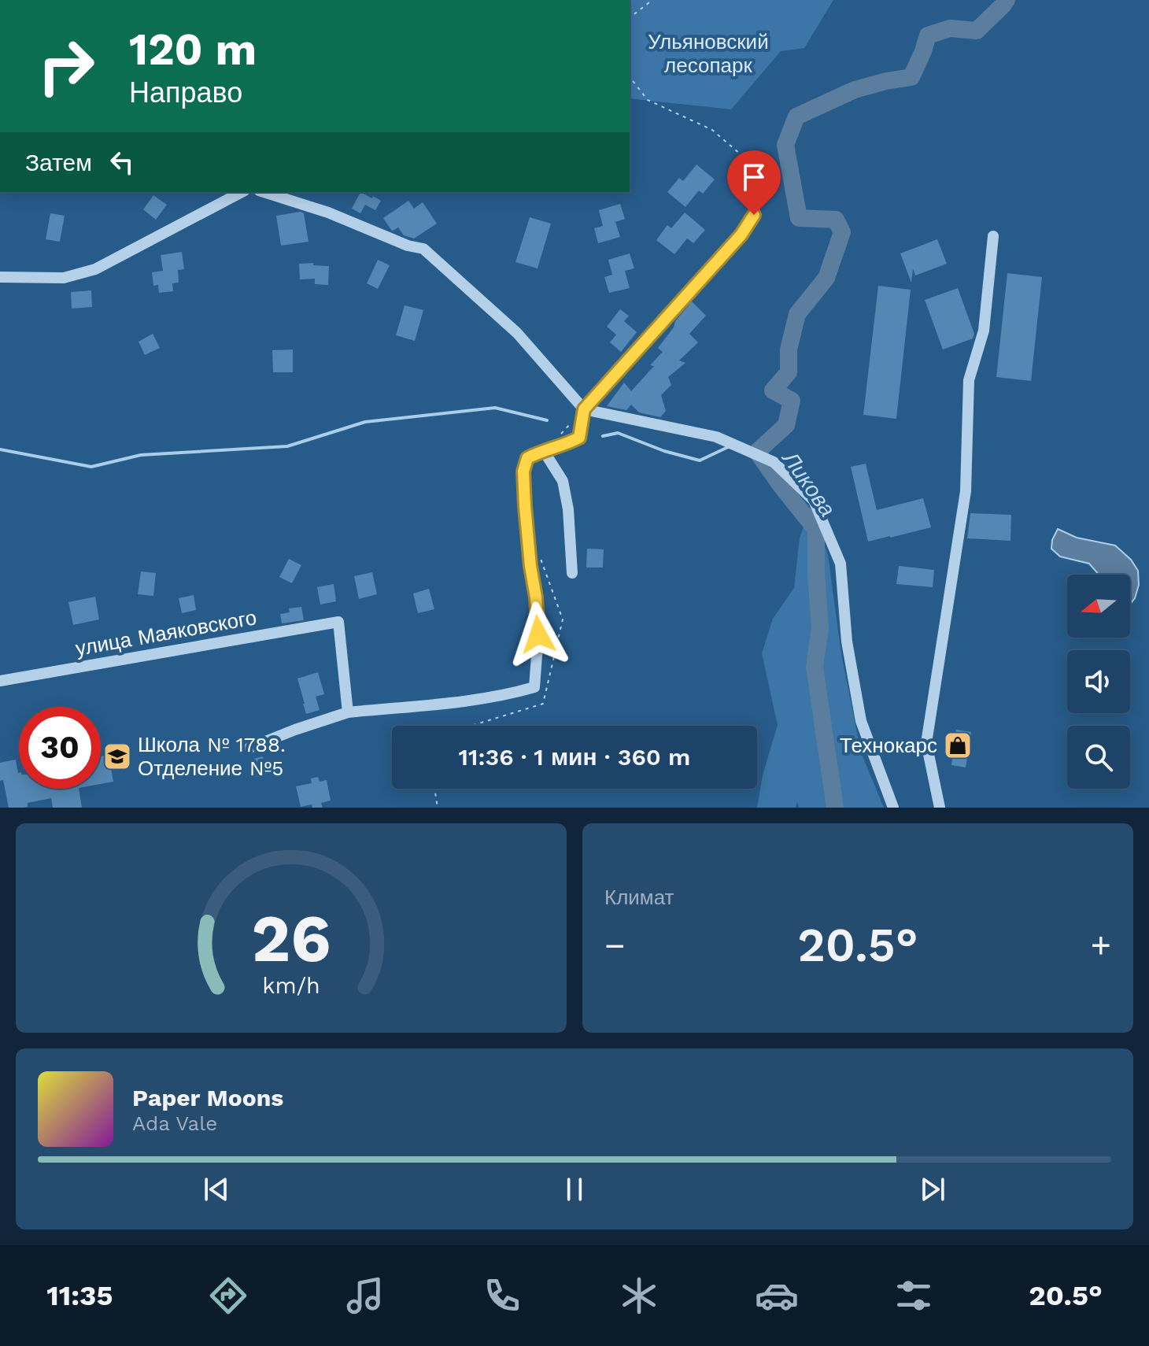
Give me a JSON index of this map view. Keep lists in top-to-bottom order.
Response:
{
  "streets": {
    "street": ["улица Маяковского"]
  },
  "water": ["Ликова"],
  "parks": ["Ульяновский лесопарк"],
  "places": {
    "shop": ["Технокарс"],
    "school or university": ["Школа № 1788. Отделение №5"]
  },
  "north": "left",
  "page": {
    "turn": ["120 m", "Направо"],
    "then": "Затем",
    "limit": "30",
    "trip": "11:36 · 1 мин · 360 m",
    "tile": "Климат",
    "heat": ["−", "20.5°", "+"],
    "song": ["Paper Moons", "Ada Vale"],
    "tabs": ["11:35", "20.5°"],
    "gauge": ["26", "km/h"]
  }
}
